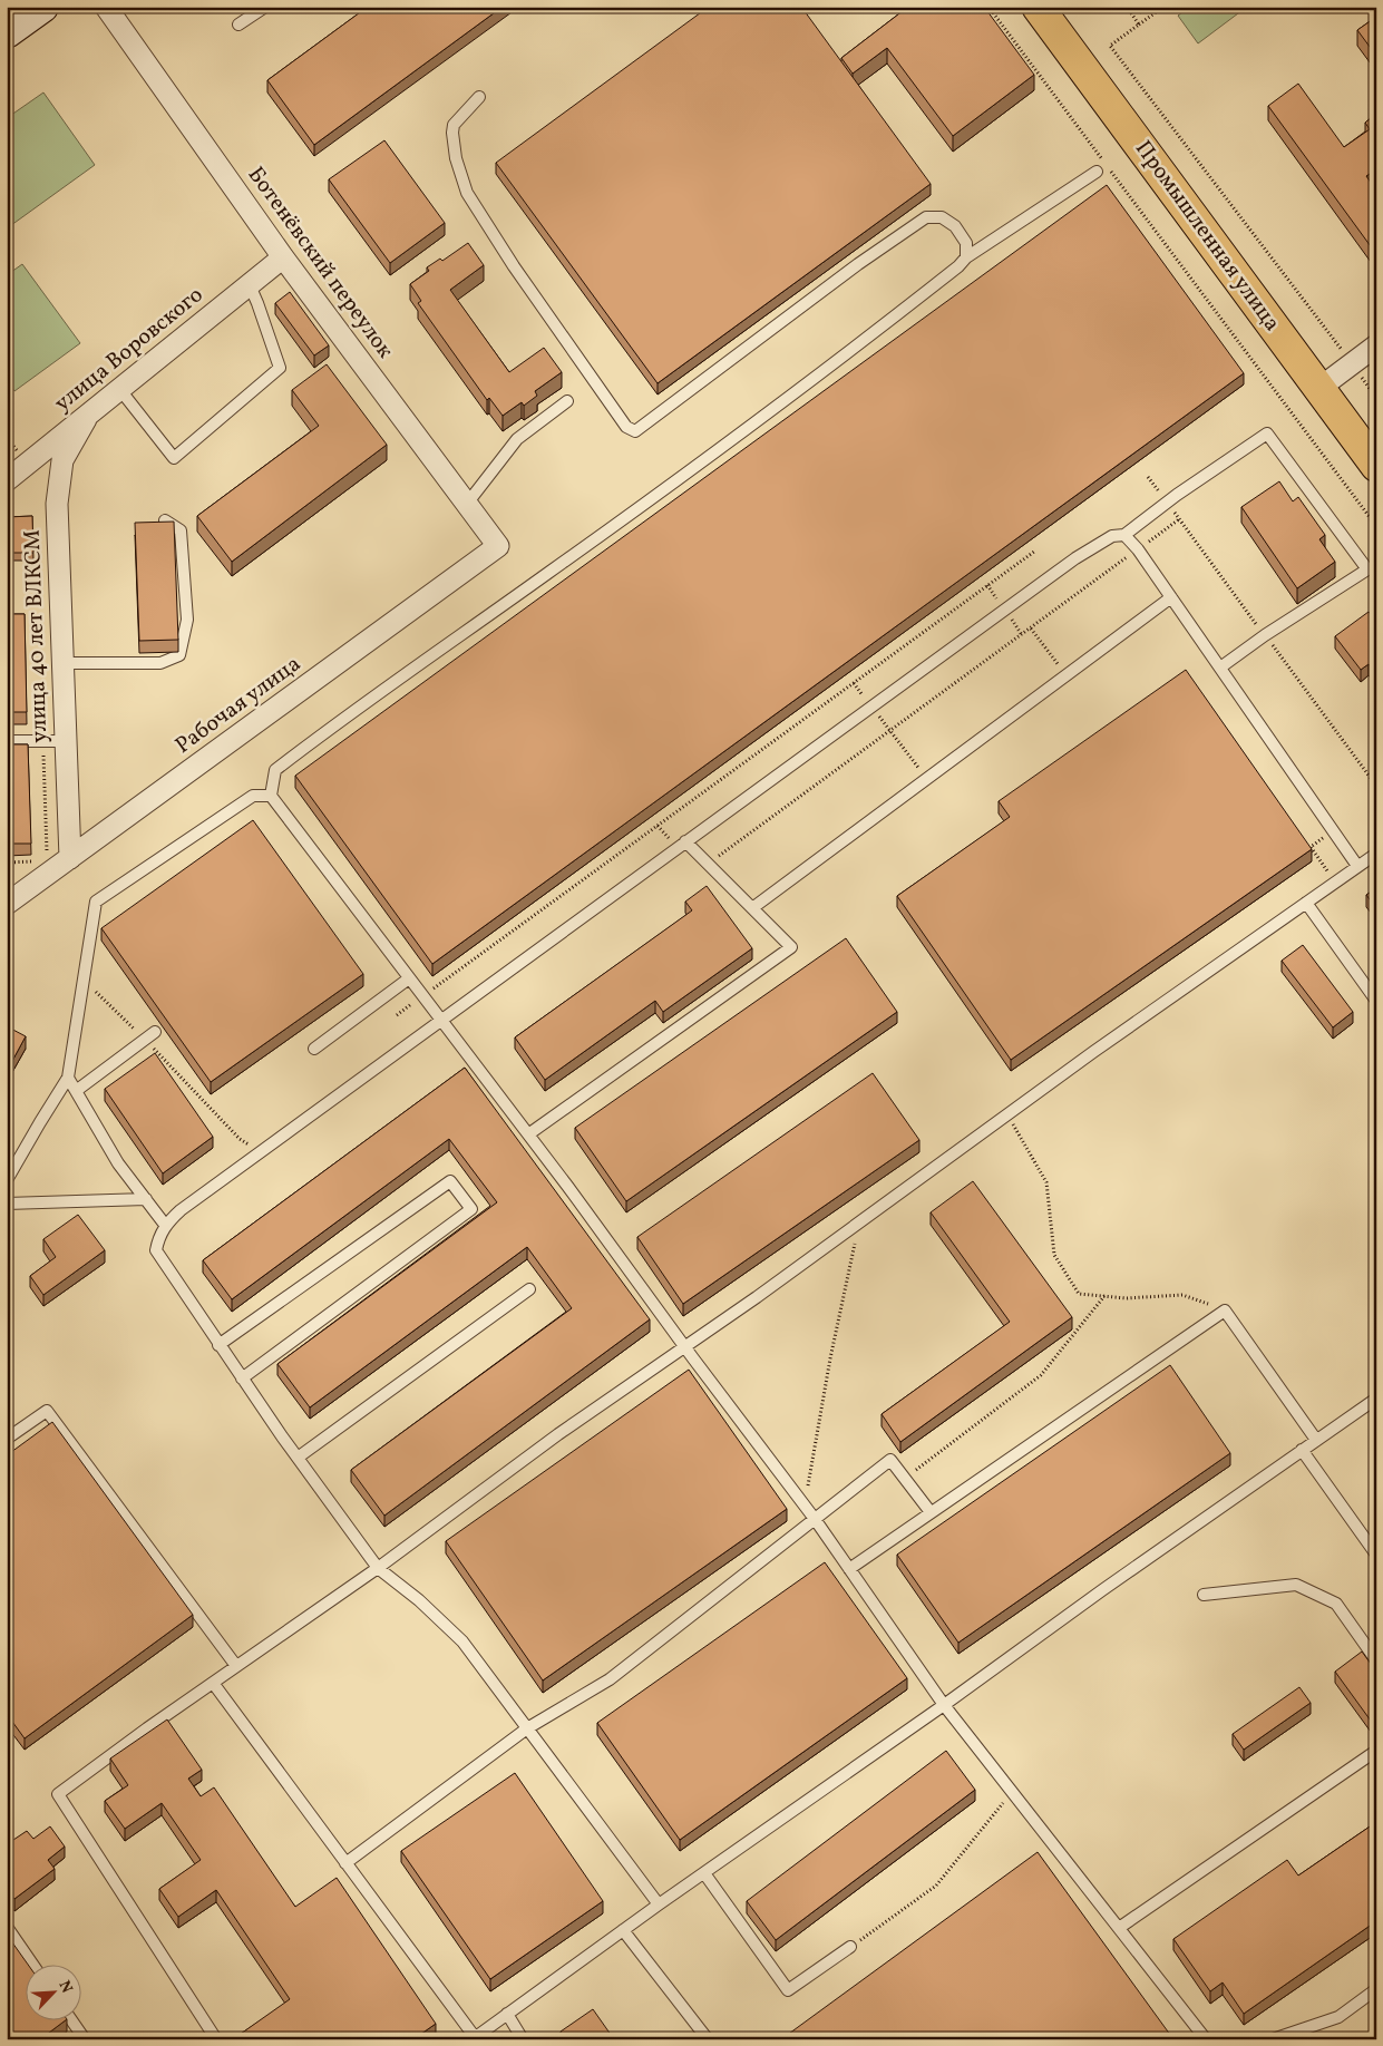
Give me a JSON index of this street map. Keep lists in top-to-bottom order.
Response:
{
  "streets": {
    "main road": ["Промышленная улица"],
    "street": [
      "Ботенёвский переулок",
      "улица Воровского",
      "улица 40 лет ВЛКСМ",
      "Рабочая улица"
    ]
  },
  "crossings": [
    ["Ботенёвский переулок", "улица Воровского"],
    ["Ботенёвский переулок", "Рабочая улица"],
    ["улица Воровского", "улица 40 лет ВЛКСМ"],
    ["улица 40 лет ВЛКСМ", "Рабочая улица"]
  ],
  "north": "top right"
}
